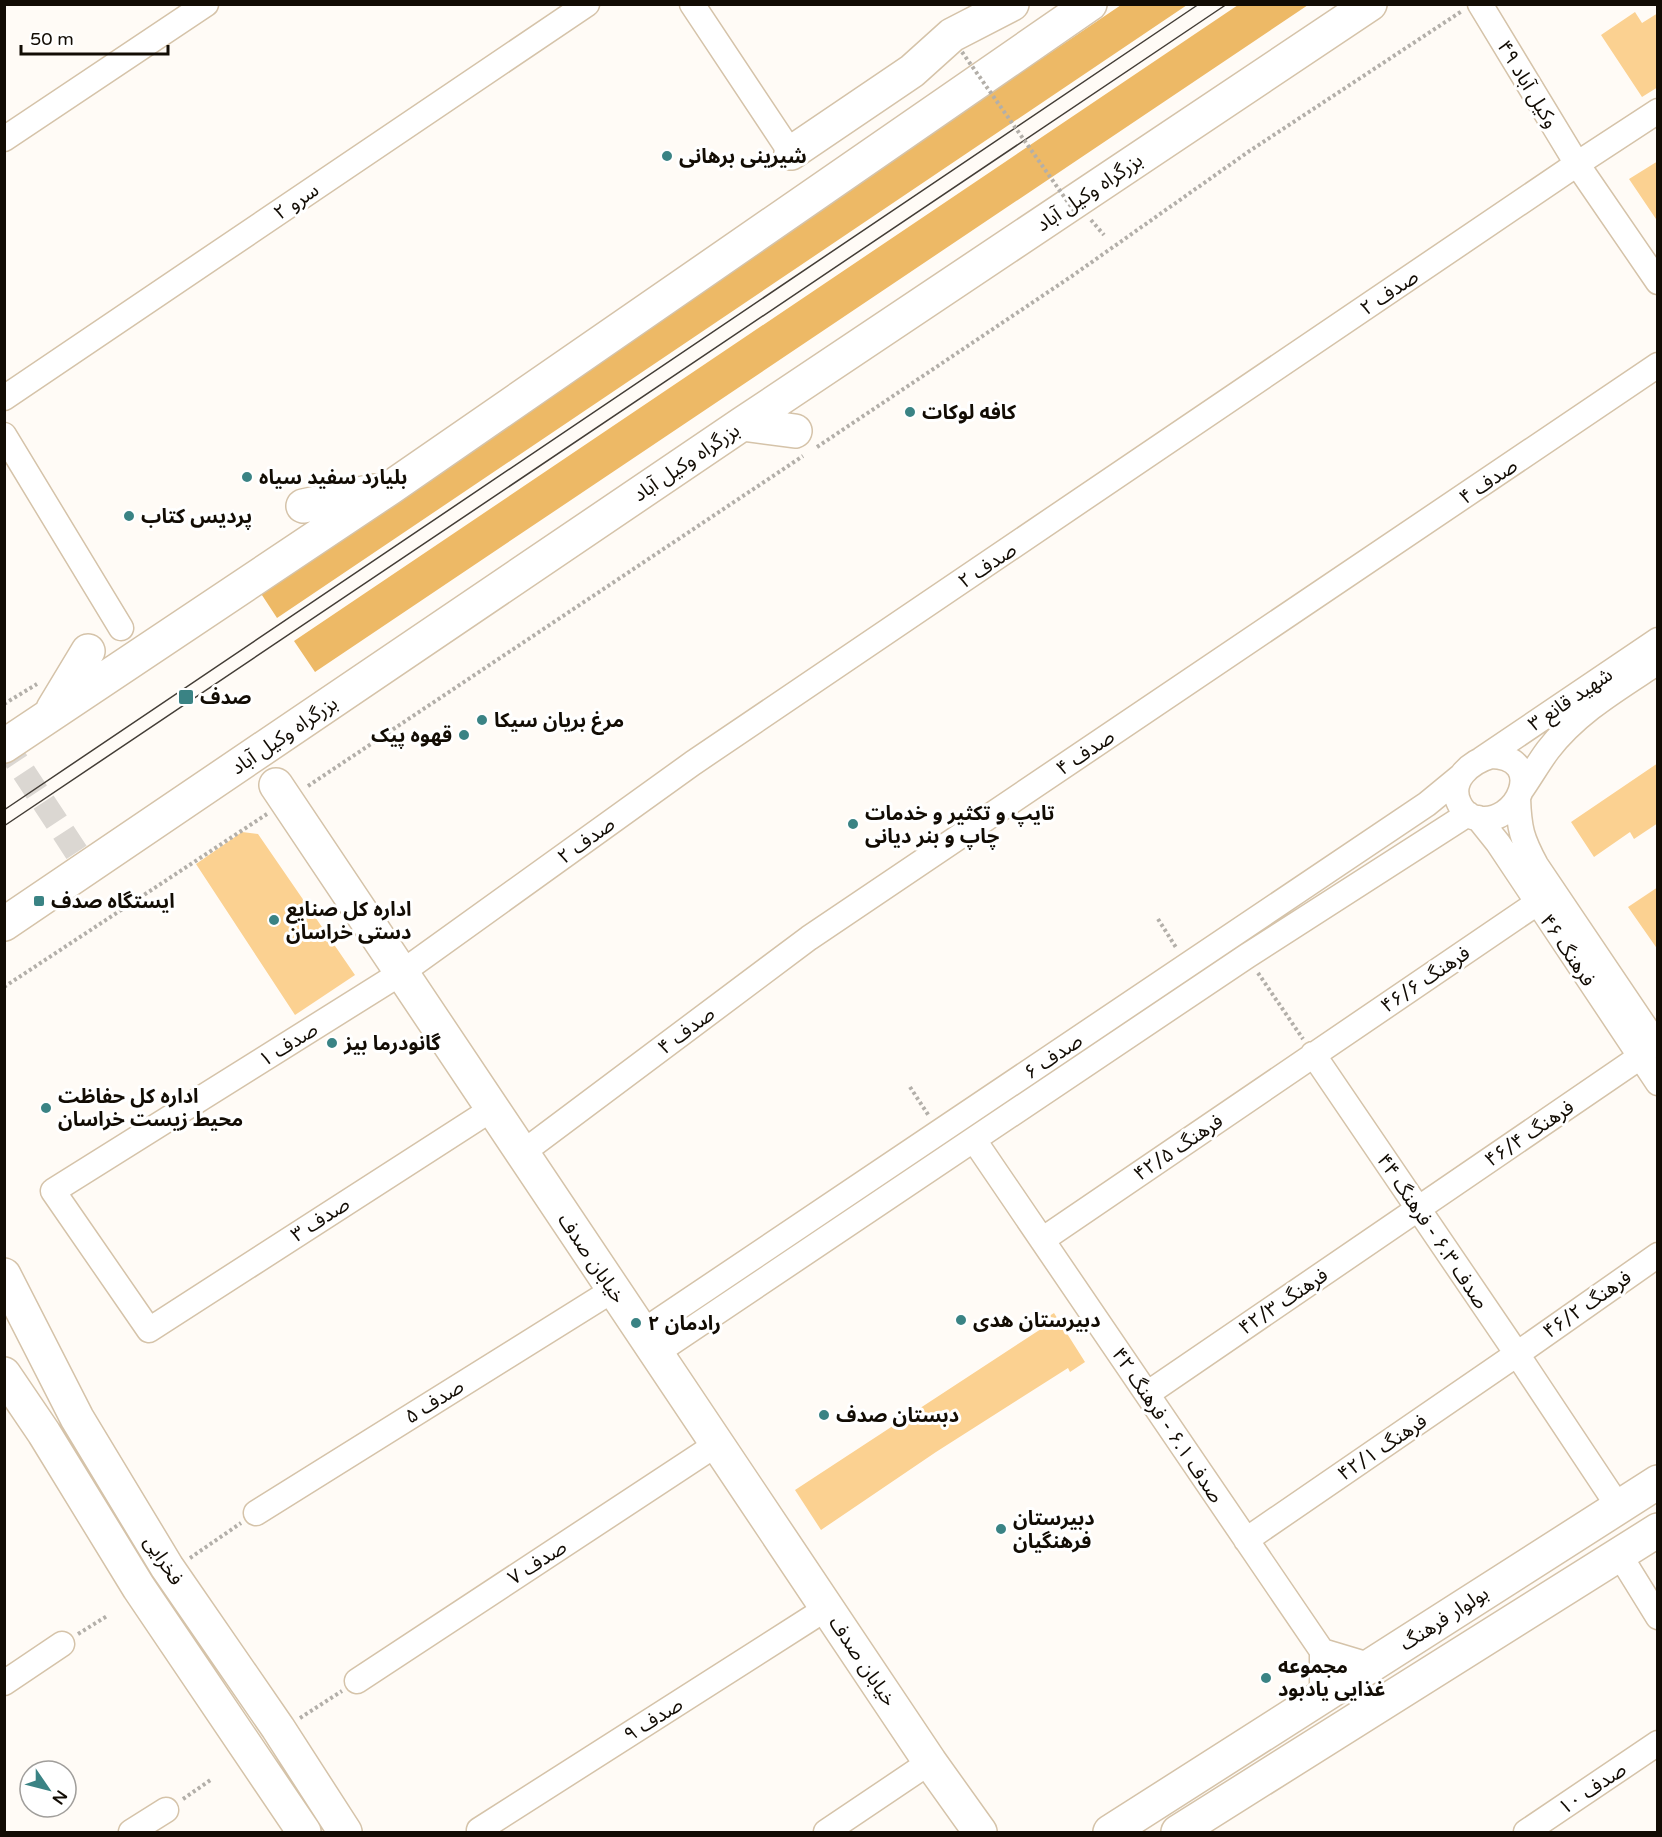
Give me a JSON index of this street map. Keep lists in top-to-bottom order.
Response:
{
  "streets": {
    "main road": [
      "بزرگراه وکیل آباد",
      "خیابان صدف",
      "فخرایی",
      "بولوار فرهنگ"
    ],
    "street": [
      "۴۹ وکیل آباد",
      "سرو ۲",
      "صدف ۲",
      "صدف ۴",
      "شهید قانع ۳",
      "فرهنگ ۴۶",
      "فرهنگ ۴۶/۶",
      "صدف ۱",
      "صدف ۶",
      "فرهنگ ۴۶/۴",
      "فرهنگ ۴۲/۵",
      "صدف ۳",
      "صدف ۶.۳ - فرهنگ ۴۴",
      "فرهنگ ۴۲/۳",
      "فرهنگ ۴۶/۲",
      "صدف ۵",
      "صدف ۶.۱ - فرهنگ ۴۲",
      "فرهنگ ۴۲/۱",
      "صدف ۷",
      "صدف ۹",
      "صدف ۱۰"
    ]
  },
  "crossings": [
    ["۴۹ وکیل آباد", "صدف ۲"],
    ["صدف ۲", "صدف ۱"],
    ["صدف ۲", "خیابان صدف"],
    ["صدف ۴", "خیابان صدف"],
    ["شهید قانع ۳", "فرهنگ ۴۶"],
    ["شهید قانع ۳", "صدف ۶"],
    ["فرهنگ ۴۶", "فرهنگ ۴۶/۶"],
    ["فرهنگ ۴۶", "صدف ۶"],
    ["فرهنگ ۴۶", "فرهنگ ۴۶/۴"],
    ["فرهنگ ۴۶/۶", "فرهنگ ۴۲/۵"],
    ["فرهنگ ۴۶/۶", "صدف ۶.۳ - فرهنگ ۴۴"],
    ["صدف ۱", "صدف ۳"],
    ["صدف ۱", "خیابان صدف"],
    ["صدف ۶", "خیابان صدف"],
    ["صدف ۶", "صدف ۶.۱ - فرهنگ ۴۲"],
    ["فرهنگ ۴۶/۴", "صدف ۶.۳ - فرهنگ ۴۴"],
    ["فرهنگ ۴۶/۴", "فرهنگ ۴۲/۳"],
    ["فرهنگ ۴۲/۵", "صدف ۶.۳ - فرهنگ ۴۴"],
    ["فرهنگ ۴۲/۵", "صدف ۶.۱ - فرهنگ ۴۲"],
    ["صدف ۳", "خیابان صدف"],
    ["صدف ۶.۳ - فرهنگ ۴۴", "فرهنگ ۴۲/۳"],
    ["صدف ۶.۳ - فرهنگ ۴۴", "فرهنگ ۴۶/۲"],
    ["صدف ۶.۳ - فرهنگ ۴۴", "فرهنگ ۴۲/۱"],
    ["صدف ۶.۳ - فرهنگ ۴۴", "بولوار فرهنگ"],
    ["خیابان صدف", "صدف ۵"],
    ["خیابان صدف", "صدف ۷"],
    ["خیابان صدف", "صدف ۹"],
    ["فرهنگ ۴۲/۳", "صدف ۶.۱ - فرهنگ ۴۲"],
    ["فرهنگ ۴۶/۲", "فرهنگ ۴۲/۱"],
    ["صدف ۶.۱ - فرهنگ ۴۲", "فرهنگ ۴۲/۱"]
  ],
  "places": {
    "other": [
      "شیرینی برهانی",
      "کافه لوکات",
      "بلیارد سفید سیاه",
      "پردیس کتاب",
      "مرغ بریان سیکا",
      "قهوه پیک",
      "تایپ و تکثیر و خدمات چاپ و بنر دیانی",
      "اداره کل صنایع دستی خراسان",
      "گانودرما بیز",
      "اداره کل حفاظت محیط زیست خراسان",
      "دبیرستان هدی",
      "رادمان ۲",
      "دبستان صدف",
      "دبیرستان فرهنگیان",
      "مجموعه غذایی یادبود"
    ],
    "transit": ["صدف", "ایستگاه صدف"]
  },
  "scale_bar": "50 m",
  "north": "bottom right"
}
